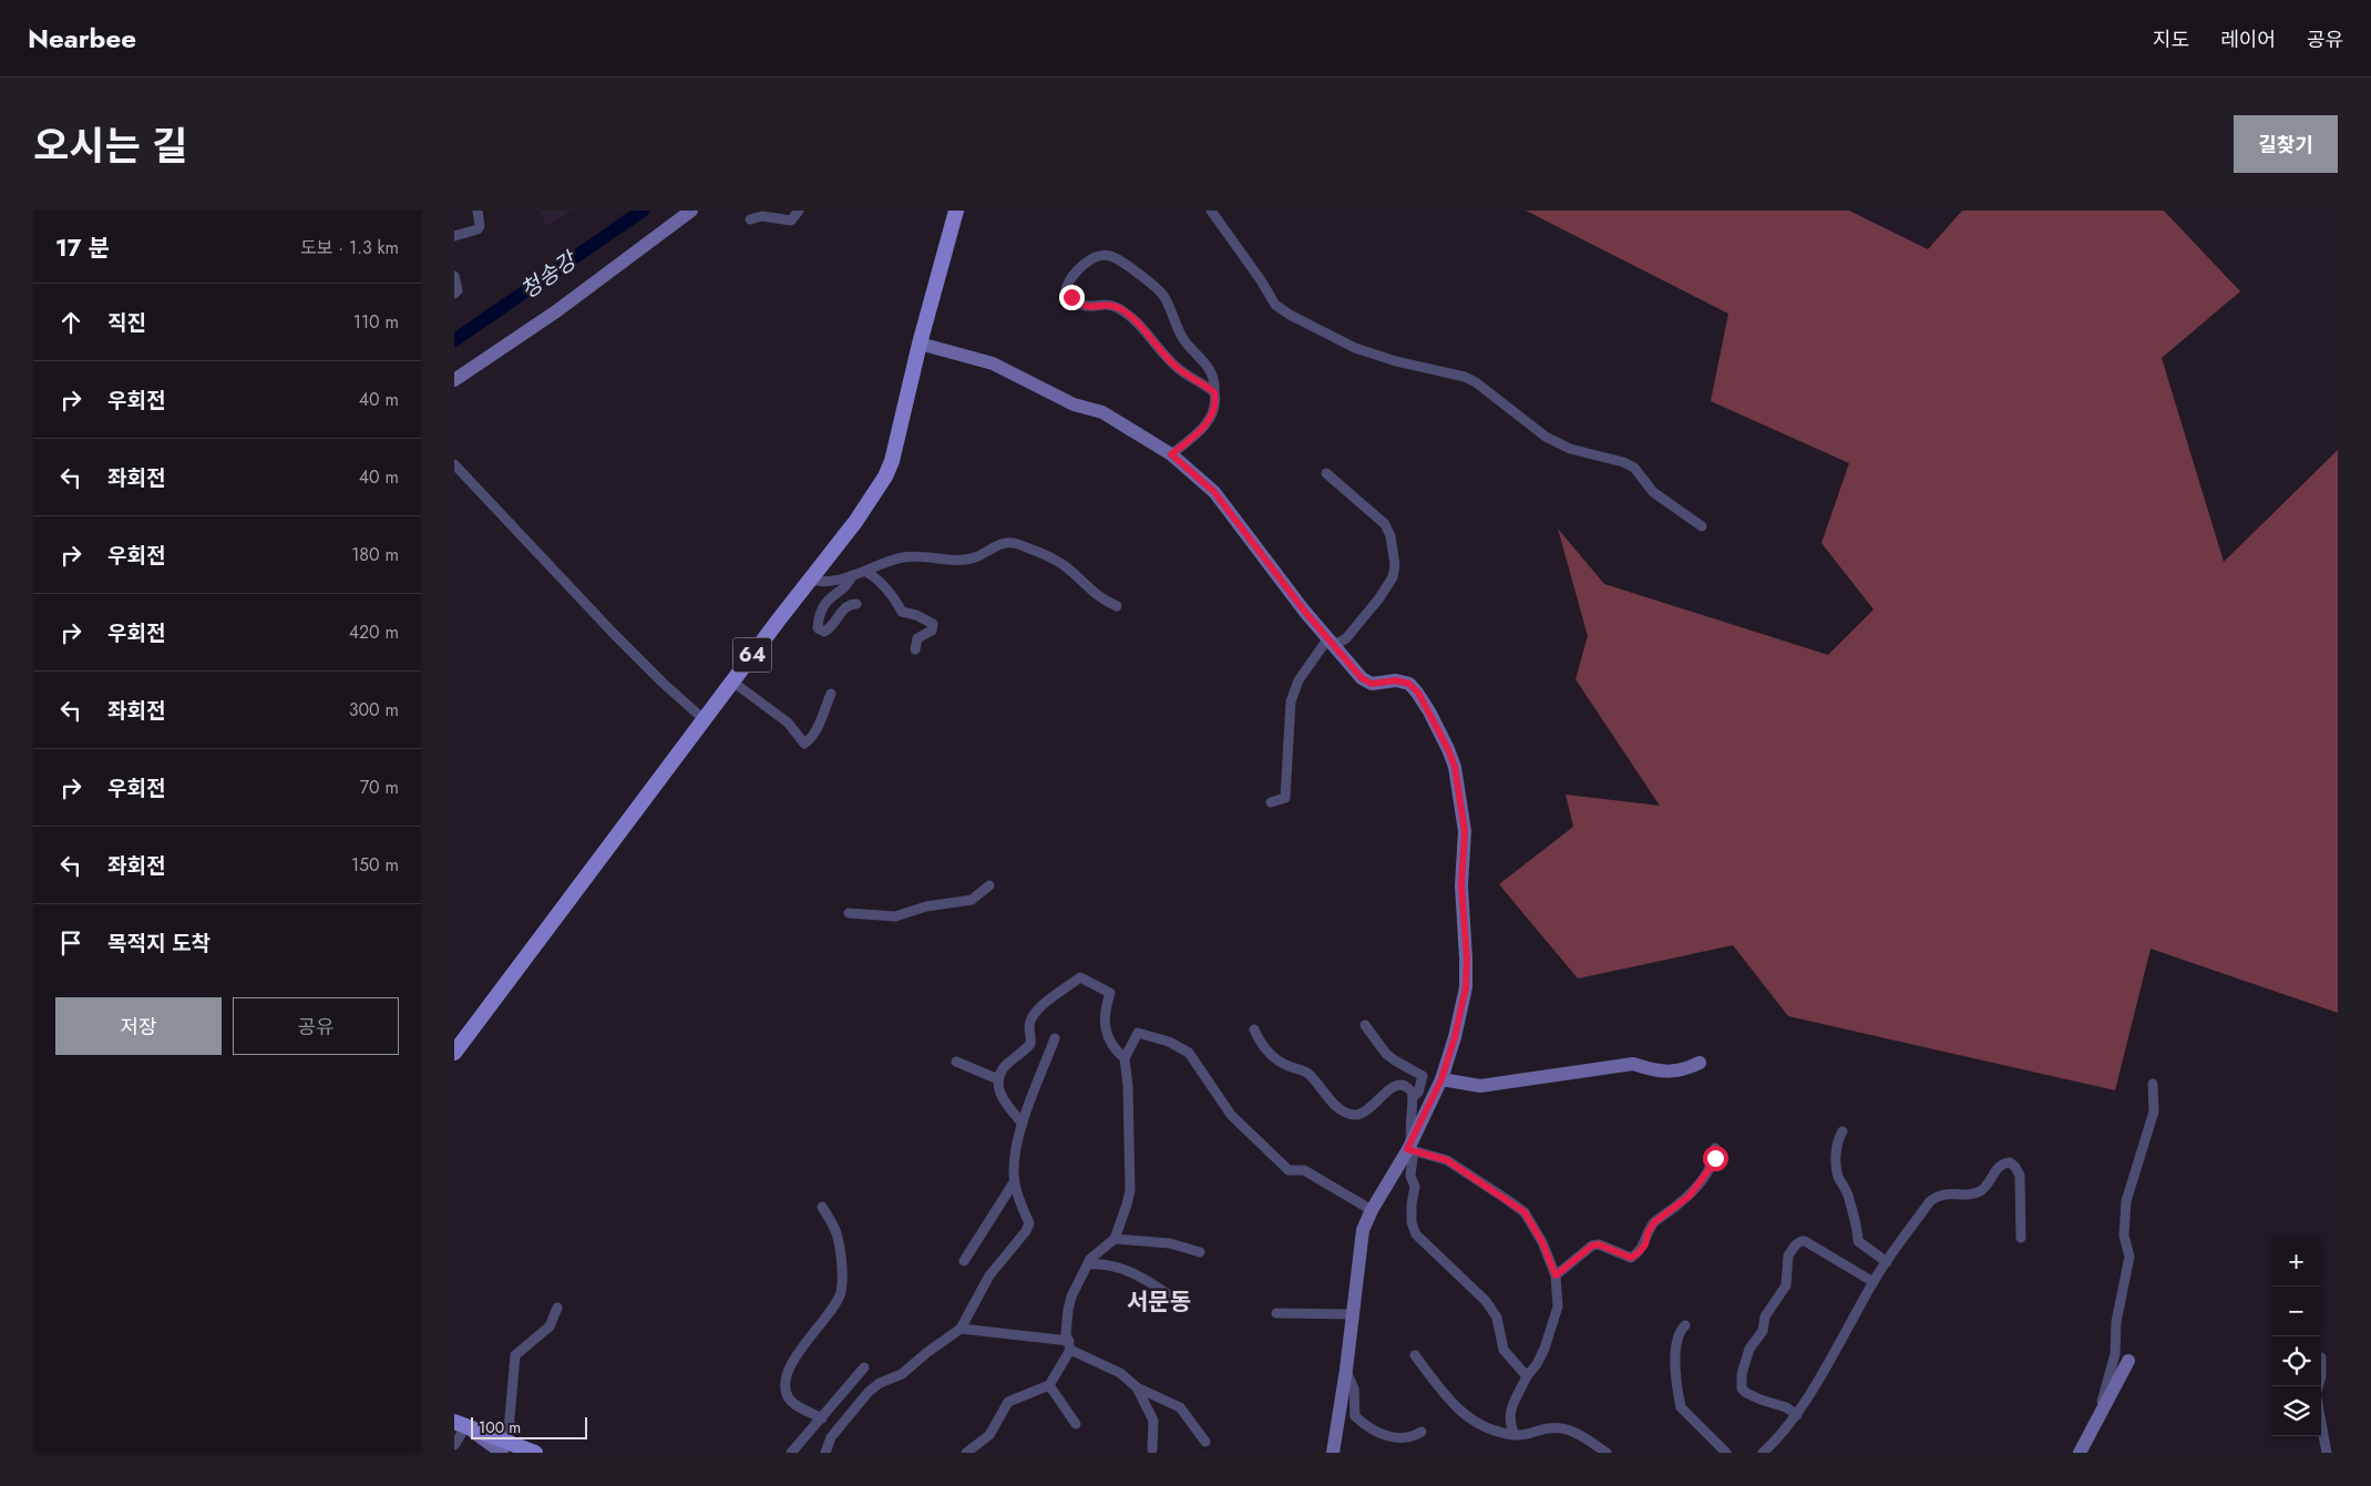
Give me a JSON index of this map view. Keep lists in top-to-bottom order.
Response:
{
  "streets": {
    "main road": ["64"]
  },
  "districts": ["서문동"],
  "water": ["청송강"],
  "scale_bar": "100 m",
  "page": {
    "header": "Nearbee",
    "nav": ["지도", "레이어", "공유"],
    "title": "오시는 길",
    "buttons": [
      "길찾기",
      ["저장", "공유"]
    ],
    "heading": ["17 분", "도보 · 1.3 km"],
    "list": [
      ["직진", "110 m"],
      ["우회전", "40 m"],
      ["좌회전", "40 m"],
      ["우회전", "180 m"],
      ["우회전", "420 m"],
      ["좌회전", "300 m"],
      ["우회전", "70 m"],
      ["좌회전", "150 m"],
      "목적지 도착"
    ],
    "map_buttons": ["+", "−"],
    "scale": "100 m"
  }
}
